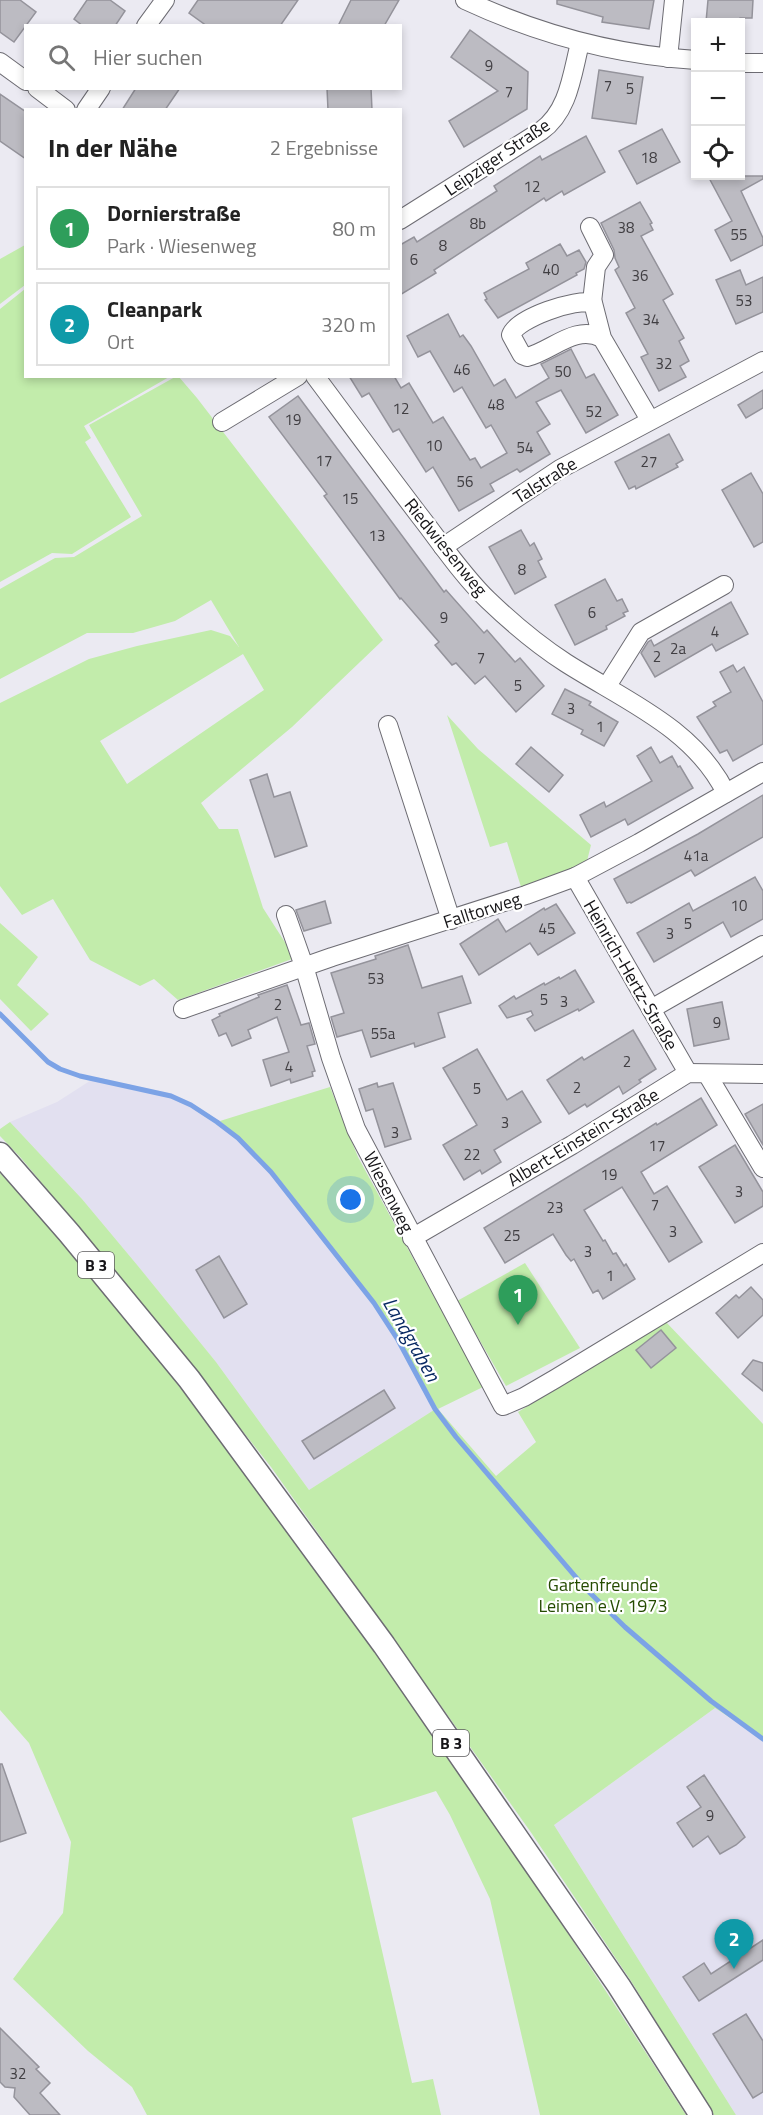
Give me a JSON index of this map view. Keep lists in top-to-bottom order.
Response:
{
  "streets": {
    "main road": ["B 3"],
    "street": [
      "Leipziger Straße",
      "Talstraße",
      "Riedwiesenweg",
      "Falltorweg",
      "Heinrich-Hertz-Straße",
      "Albert-Einstein-Straße",
      "Wiesenweg"
    ]
  },
  "crossings": [
    ["Talstraße", "Riedwiesenweg"],
    ["Riedwiesenweg", "Falltorweg"],
    ["Falltorweg", "Heinrich-Hertz-Straße"],
    ["Falltorweg", "Wiesenweg"],
    ["Heinrich-Hertz-Straße", "Albert-Einstein-Straße"],
    ["Albert-Einstein-Straße", "Wiesenweg"]
  ],
  "water": ["Landgraben"],
  "parks": ["Gartenfreunde Leimen e.V. 1973"],
  "house_numbers": [
    "9",
    "7",
    "5",
    "7",
    "18",
    "12",
    "8b",
    "38",
    "55",
    "8",
    "6",
    "40",
    "36",
    "53",
    "34",
    "32",
    "46",
    "50",
    "48",
    "12",
    "52",
    "19",
    "10",
    "54",
    "17",
    "27",
    "56",
    "15",
    "13",
    "8",
    "6",
    "9",
    "4",
    "2a",
    "2",
    "7",
    "5",
    "3",
    "1",
    "41a",
    "10",
    "5",
    "45",
    "3",
    "53",
    "5",
    "3",
    "2",
    "9",
    "55a",
    "2",
    "4",
    "2",
    "5",
    "3",
    "3",
    "17",
    "22",
    "19",
    "3",
    "7",
    "23",
    "3",
    "25",
    "3",
    "1",
    "9",
    "32"
  ],
  "page": {
    "map_buttons": ["+", "−"],
    "search": "Hier suchen",
    "heading": ["In der Nähe", "2 Ergebnisse"],
    "list": [
      {
        "mark": "1",
        "name": "Dornierstraße",
        "note": "Park · Wiesenweg",
        "value": "80 m"
      },
      {
        "mark": "2",
        "name": "Cleanpark",
        "note": "Ort",
        "value": "320 m"
      }
    ],
    "pins": ["1", "2"]
  }
}
